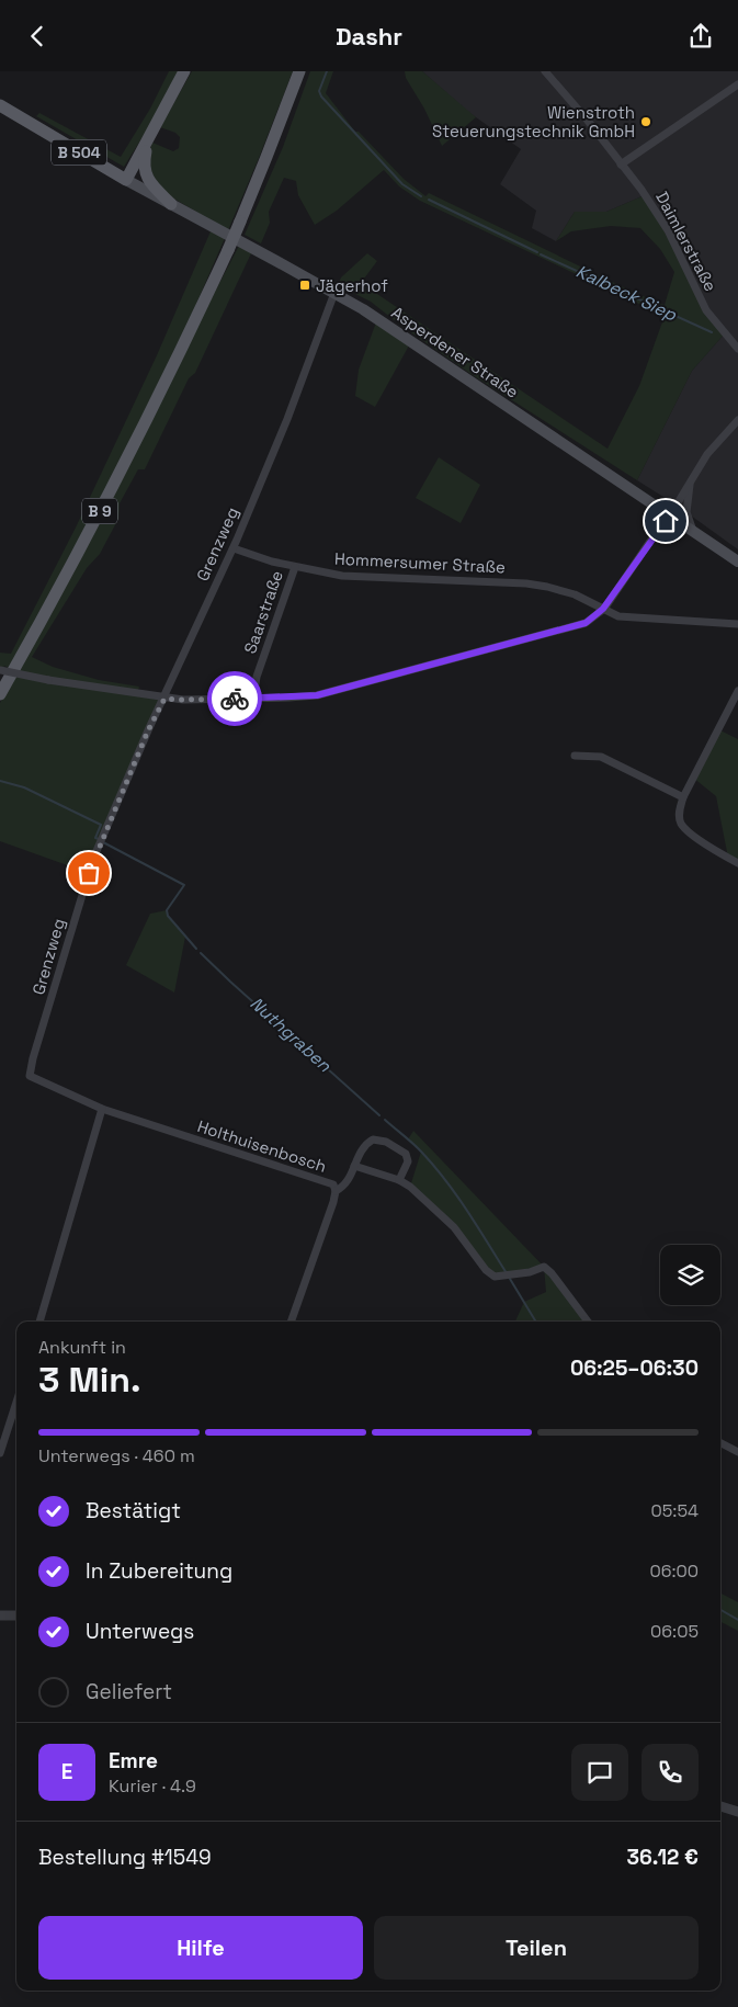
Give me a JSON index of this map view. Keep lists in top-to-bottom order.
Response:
{
  "streets": {
    "main road": ["B 504", "Asperdener Straße", "B 9"],
    "street": [
      "Daimlerstraße",
      "Grenzweg",
      "Hommersumer Straße",
      "Saarstraße",
      "Holthuisenbosch"
    ]
  },
  "crossings": [
    ["Asperdener Straße", "Grenzweg"],
    ["Grenzweg", "Hommersumer Straße"],
    ["Grenzweg", "Holthuisenbosch"],
    ["Hommersumer Straße", "Saarstraße"]
  ],
  "water": ["Kalbeck Siep", "Nuthgraben"],
  "places": {
    "other": ["Wienstroth Steuerungstechnik GmbH"],
    "transit": ["Jägerhof"]
  },
  "page": {
    "header": "Dashr",
    "heading": ["3 Min.", "Ankunft in", "06:25–06:30"],
    "panel": [
      "Emre",
      "Kurier · 4.9",
      "Bestellung #1549",
      "36.12 €"
    ],
    "bar": "Unterwegs · 460 m",
    "list": [
      ["Bestätigt", "05:54"],
      ["In Zubereitung", "06:00"],
      ["Unterwegs", "06:05"],
      "Geliefert"
    ],
    "round": "E",
    "buttons": ["Hilfe", "Teilen"]
  }
}
